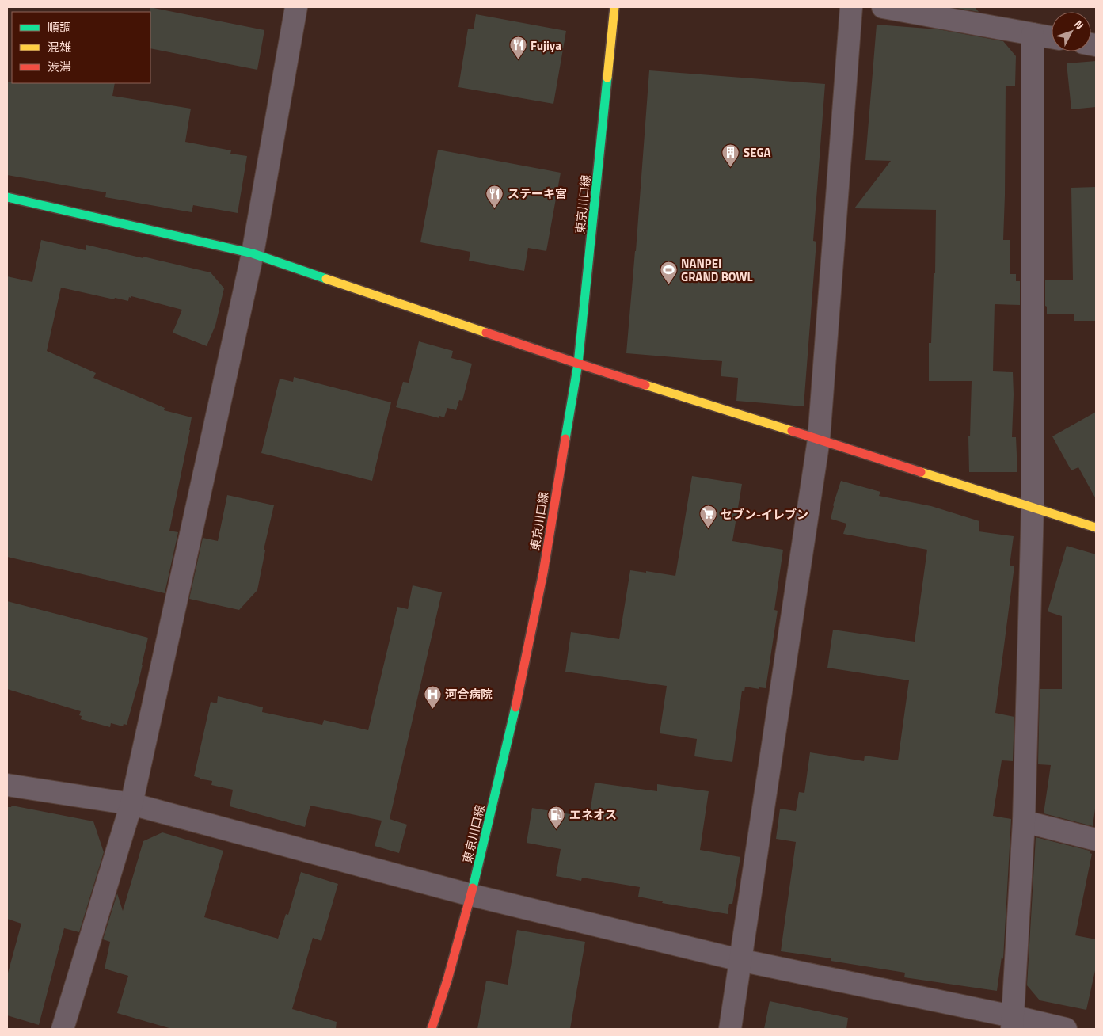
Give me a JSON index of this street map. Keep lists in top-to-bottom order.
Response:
{
  "streets": {
    "street": ["東京川口線"]
  },
  "places": {
    "restaurant": ["Fujiya", "ステーキ宮"],
    "building": ["SEGA"],
    "sports": ["NANPEI GRAND BOWL"],
    "supermarket": ["セブン-イレブン"],
    "hospital": ["河合病院"],
    "fuel station": ["エネオス"]
  },
  "legend": ["順調", "混雑", "渋滞"],
  "north": "top right"
}
